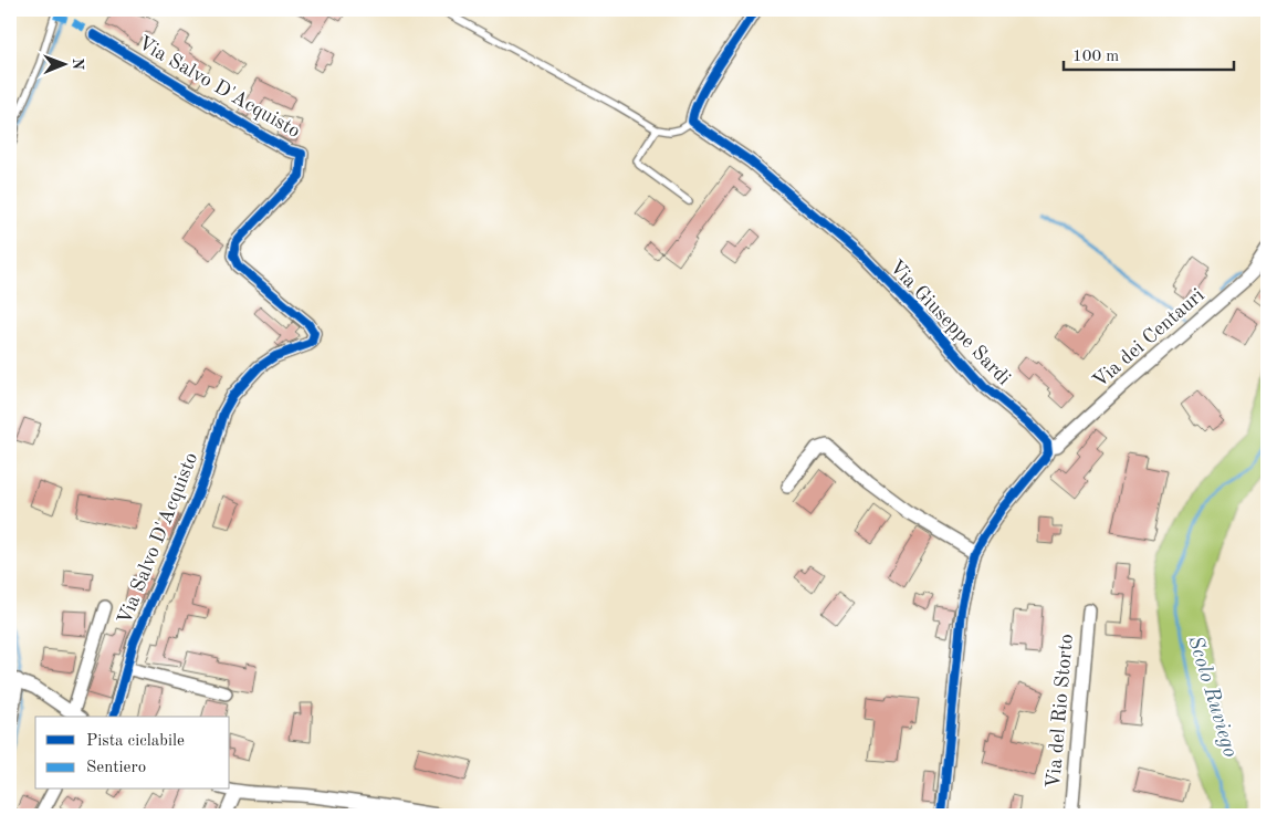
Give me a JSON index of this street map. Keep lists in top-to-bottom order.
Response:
{
  "streets": {
    "street": [
      "Via Salvo D'Acquisto",
      "Via Giuseppe Sardi",
      "Via dei Centauri",
      "Via del Rio Storto"
    ]
  },
  "crossings": [
    ["Via Giuseppe Sardi", "Via dei Centauri"]
  ],
  "water": ["Scolo Ruviego"],
  "legend": ["Pista ciclabile", "Sentiero"],
  "scale_bar": "100 m",
  "north": "right"
}
